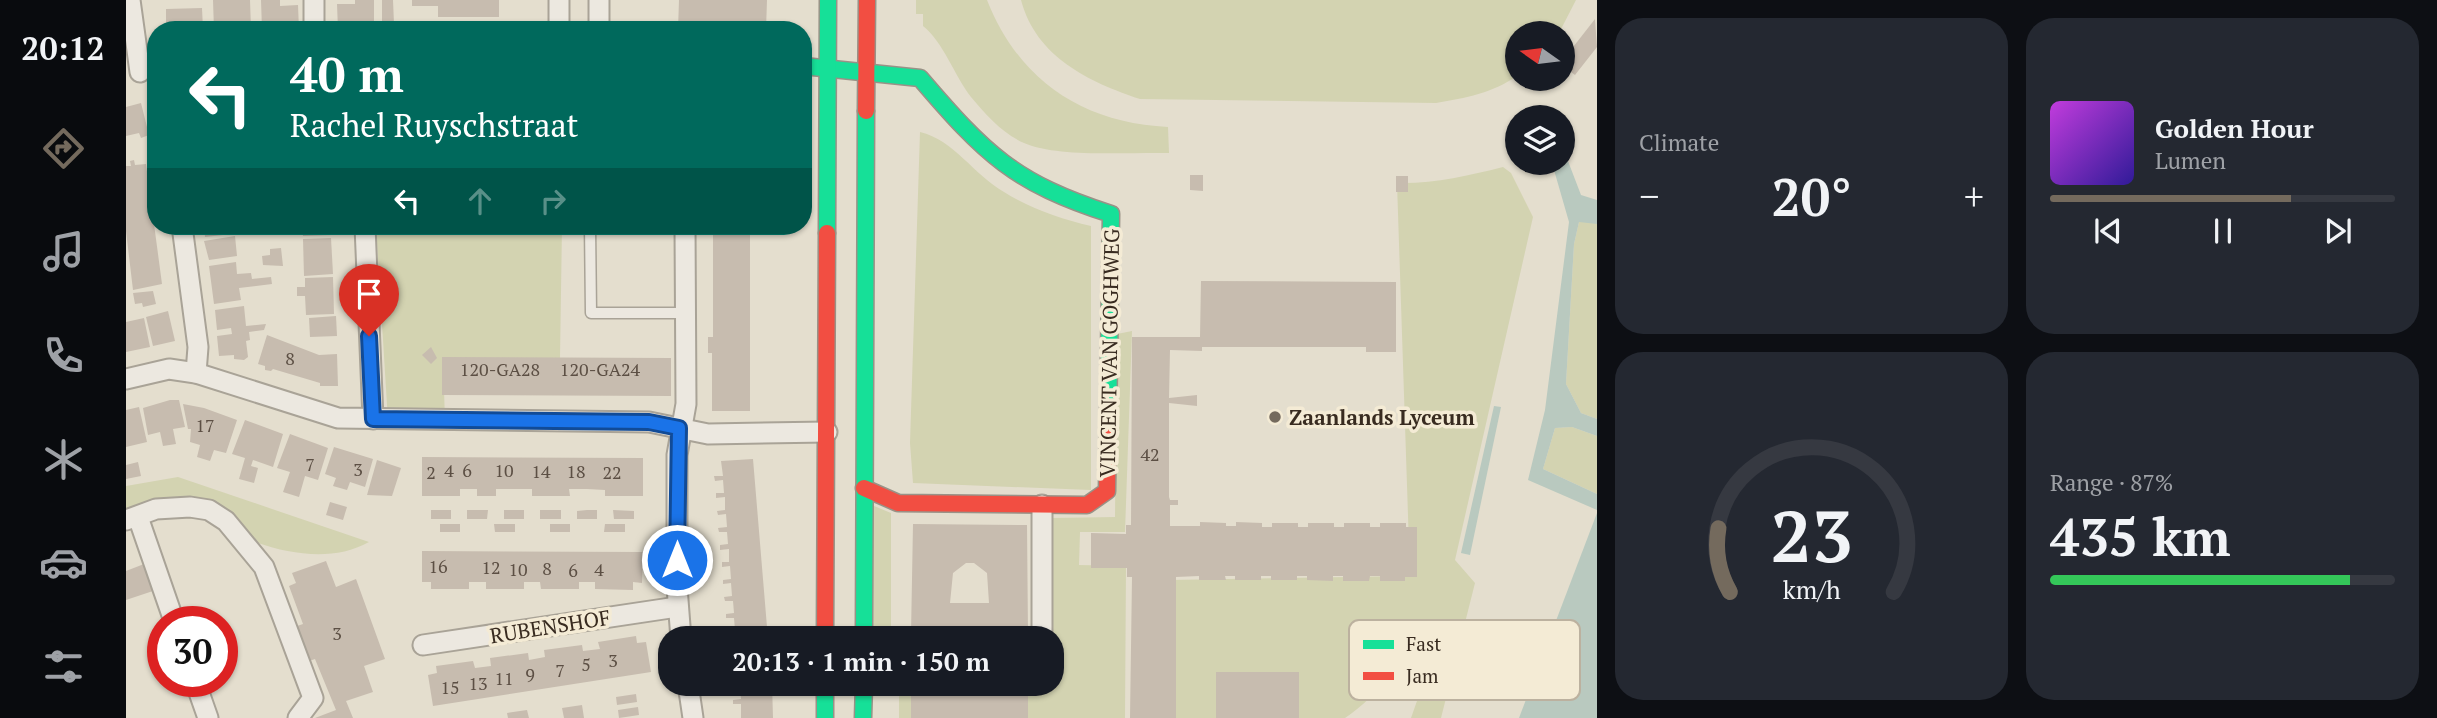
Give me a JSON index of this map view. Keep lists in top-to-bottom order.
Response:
{
  "streets": {
    "main road": ["VINCENT VAN GOGHWEG"],
    "street": ["RUBENSHOF"]
  },
  "places": ["Zaanlands Lyceum"],
  "house_numbers": [
    "8",
    "120-GA28",
    "120-GA24",
    "17",
    "42",
    "7",
    "3",
    "4",
    "6",
    "10",
    "14",
    "18",
    "2",
    "22",
    "16",
    "12",
    "8",
    "10",
    "4",
    "6",
    "3",
    "3",
    "5",
    "7",
    "9",
    "11",
    "13",
    "15"
  ],
  "legend": ["Fast", "Jam"],
  "north": "left",
  "page": {
    "tabs": "20:12",
    "tile": [
      "Climate",
      ["Range · 87%", "435 km"]
    ],
    "turn": ["40 m", "Rachel Ruyschstraat"],
    "song": ["Golden Hour", "Lumen"],
    "heat": ["−", "20°", "+"],
    "limit": "30",
    "trip": "20:13 · 1 min · 150 m",
    "gauge": ["23", "km/h"]
  }
}
